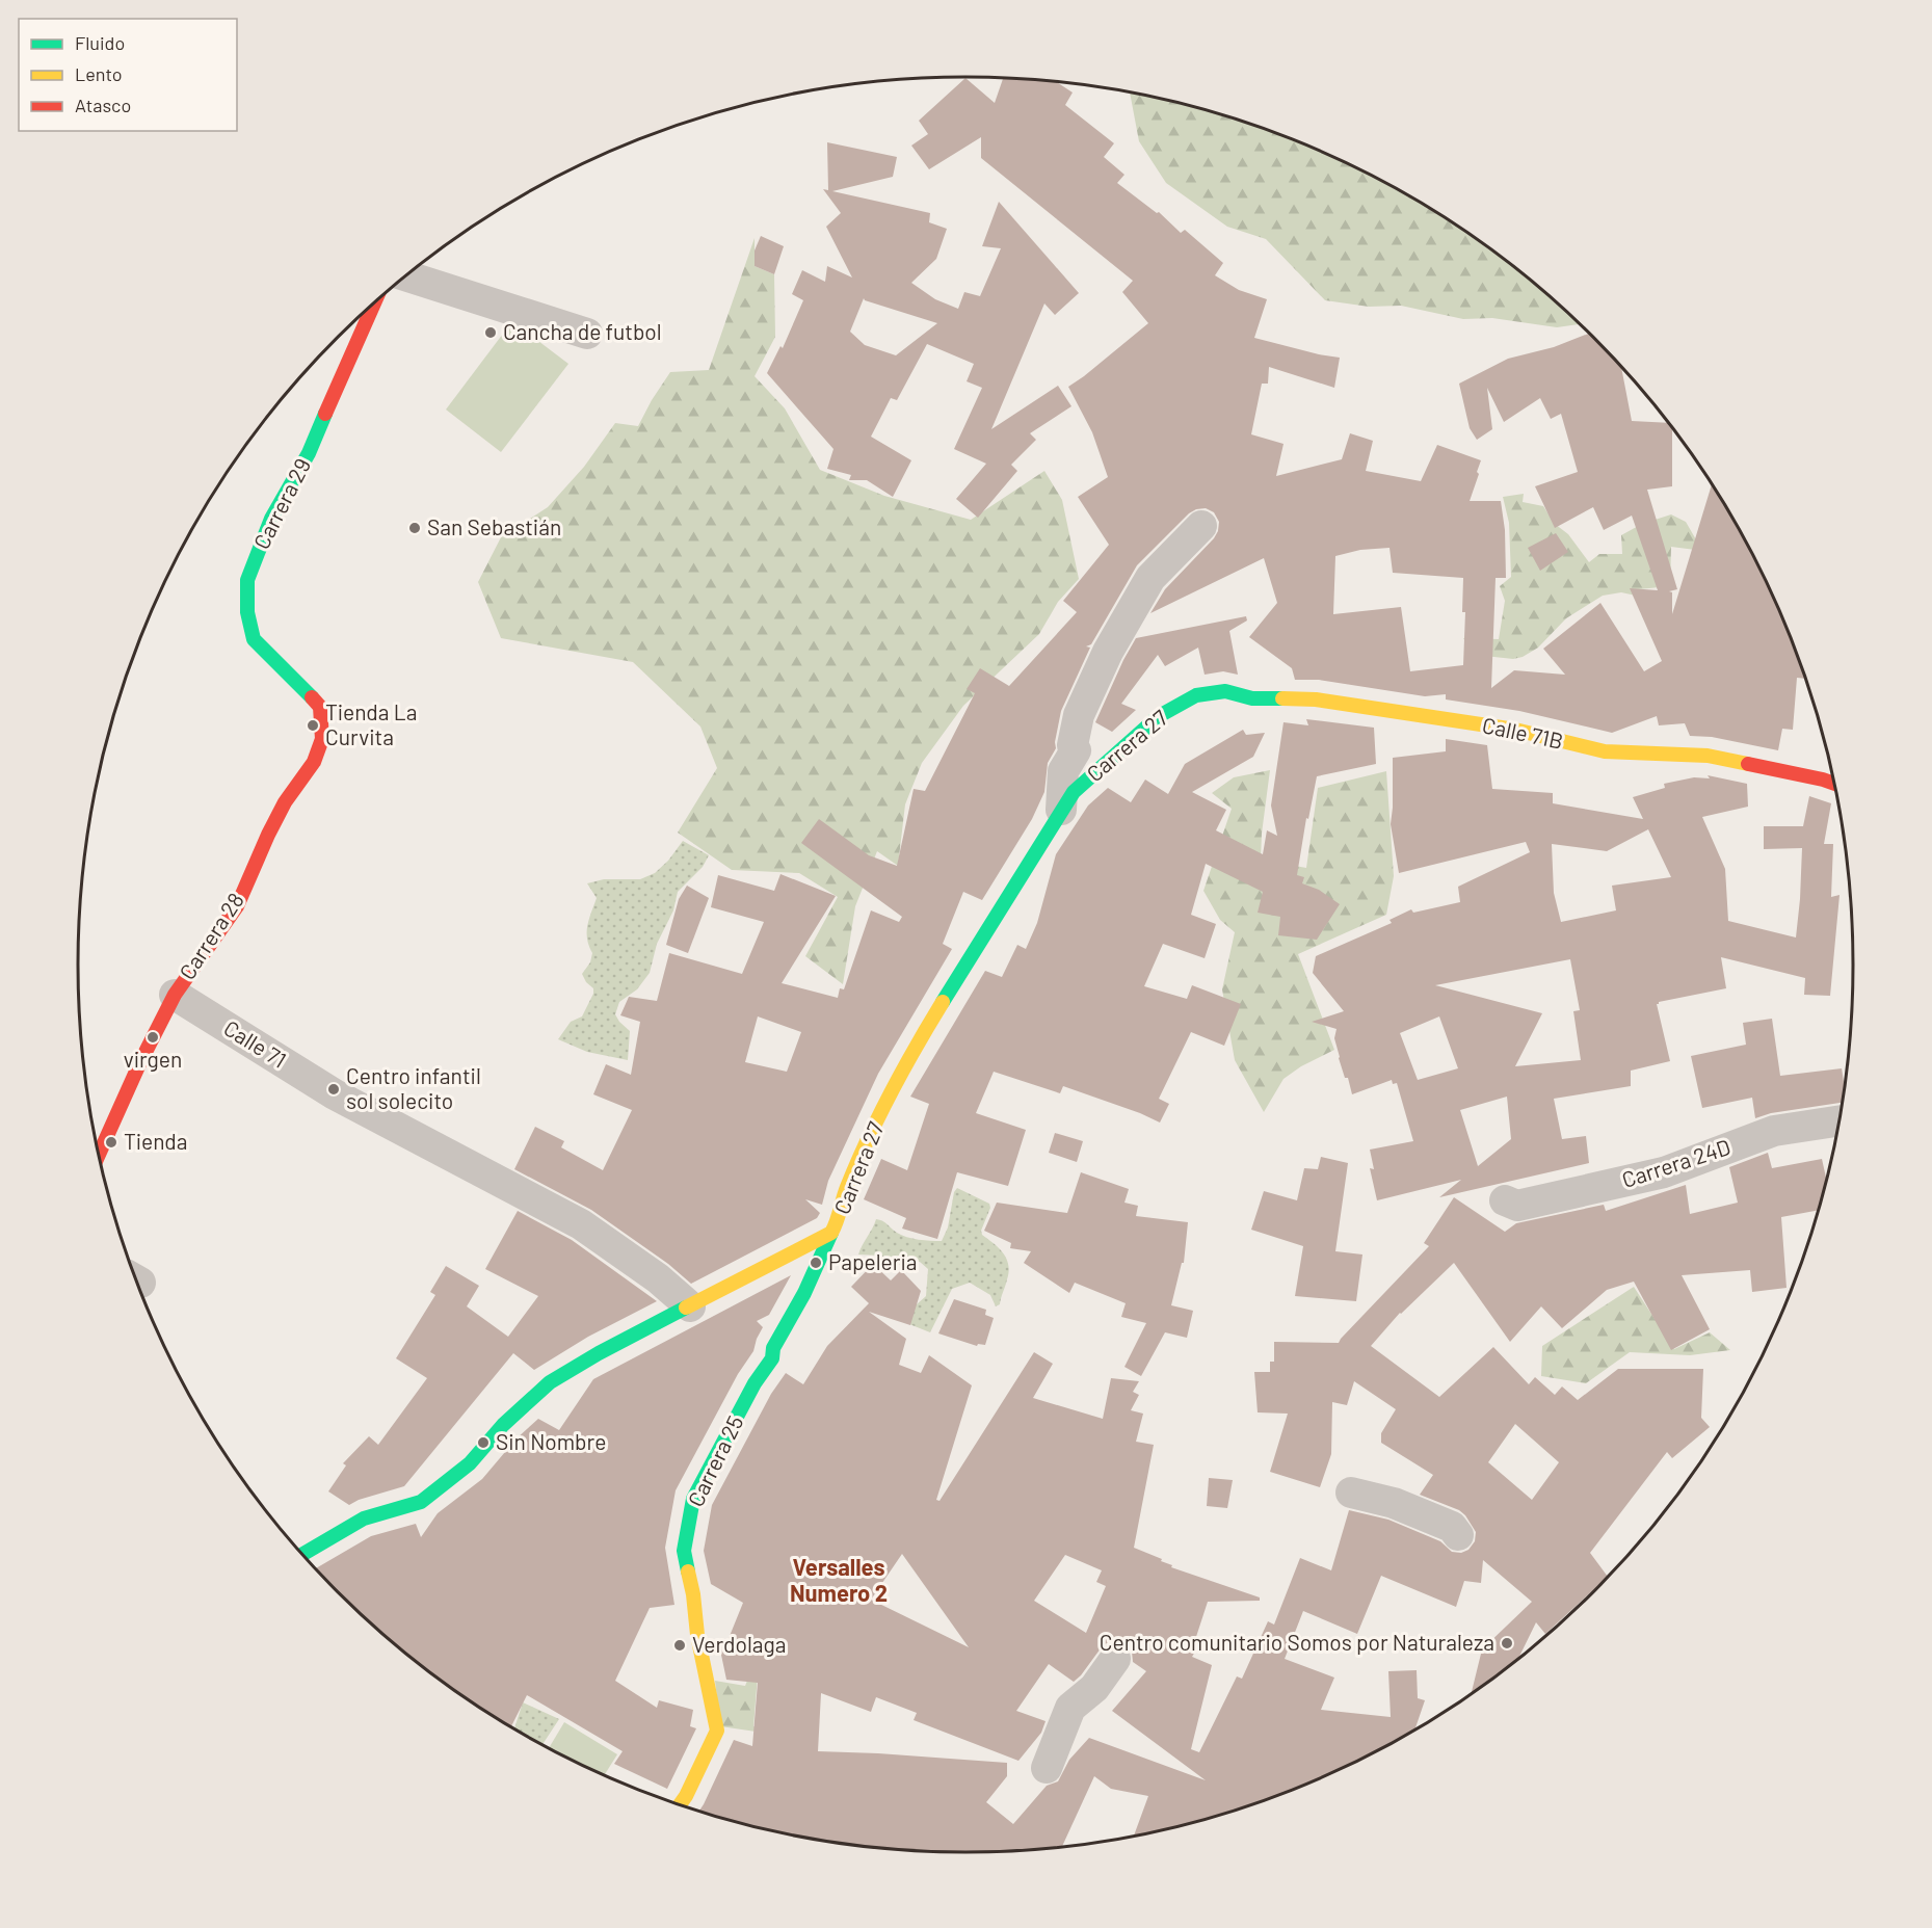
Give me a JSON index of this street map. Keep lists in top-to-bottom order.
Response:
{
  "streets": {
    "street": [
      "Carrera 29",
      "Calle 71B",
      "Carrera 27",
      "Carrera 28",
      "Calle 71",
      "Carrera 24D",
      "Carrera 25"
    ]
  },
  "crossings": [
    ["Carrera 29", "Carrera 28"],
    ["Calle 71B", "Carrera 27"],
    ["Carrera 27", "Calle 71"],
    ["Carrera 27", "Carrera 25"],
    ["Carrera 28", "Calle 71"]
  ],
  "districts": ["Versalles Numero 2"],
  "places": [
    "Cancha de futbol",
    "San Sebastián",
    "Tienda La Curvita",
    "virgen",
    "Centro infantil sol solecito",
    "Tienda",
    "Papeleria",
    "Sin Nombre",
    "Centro comunitario Somos por Naturaleza",
    "Verdolaga"
  ],
  "legend": ["Fluido", "Lento", "Atasco"]
}
